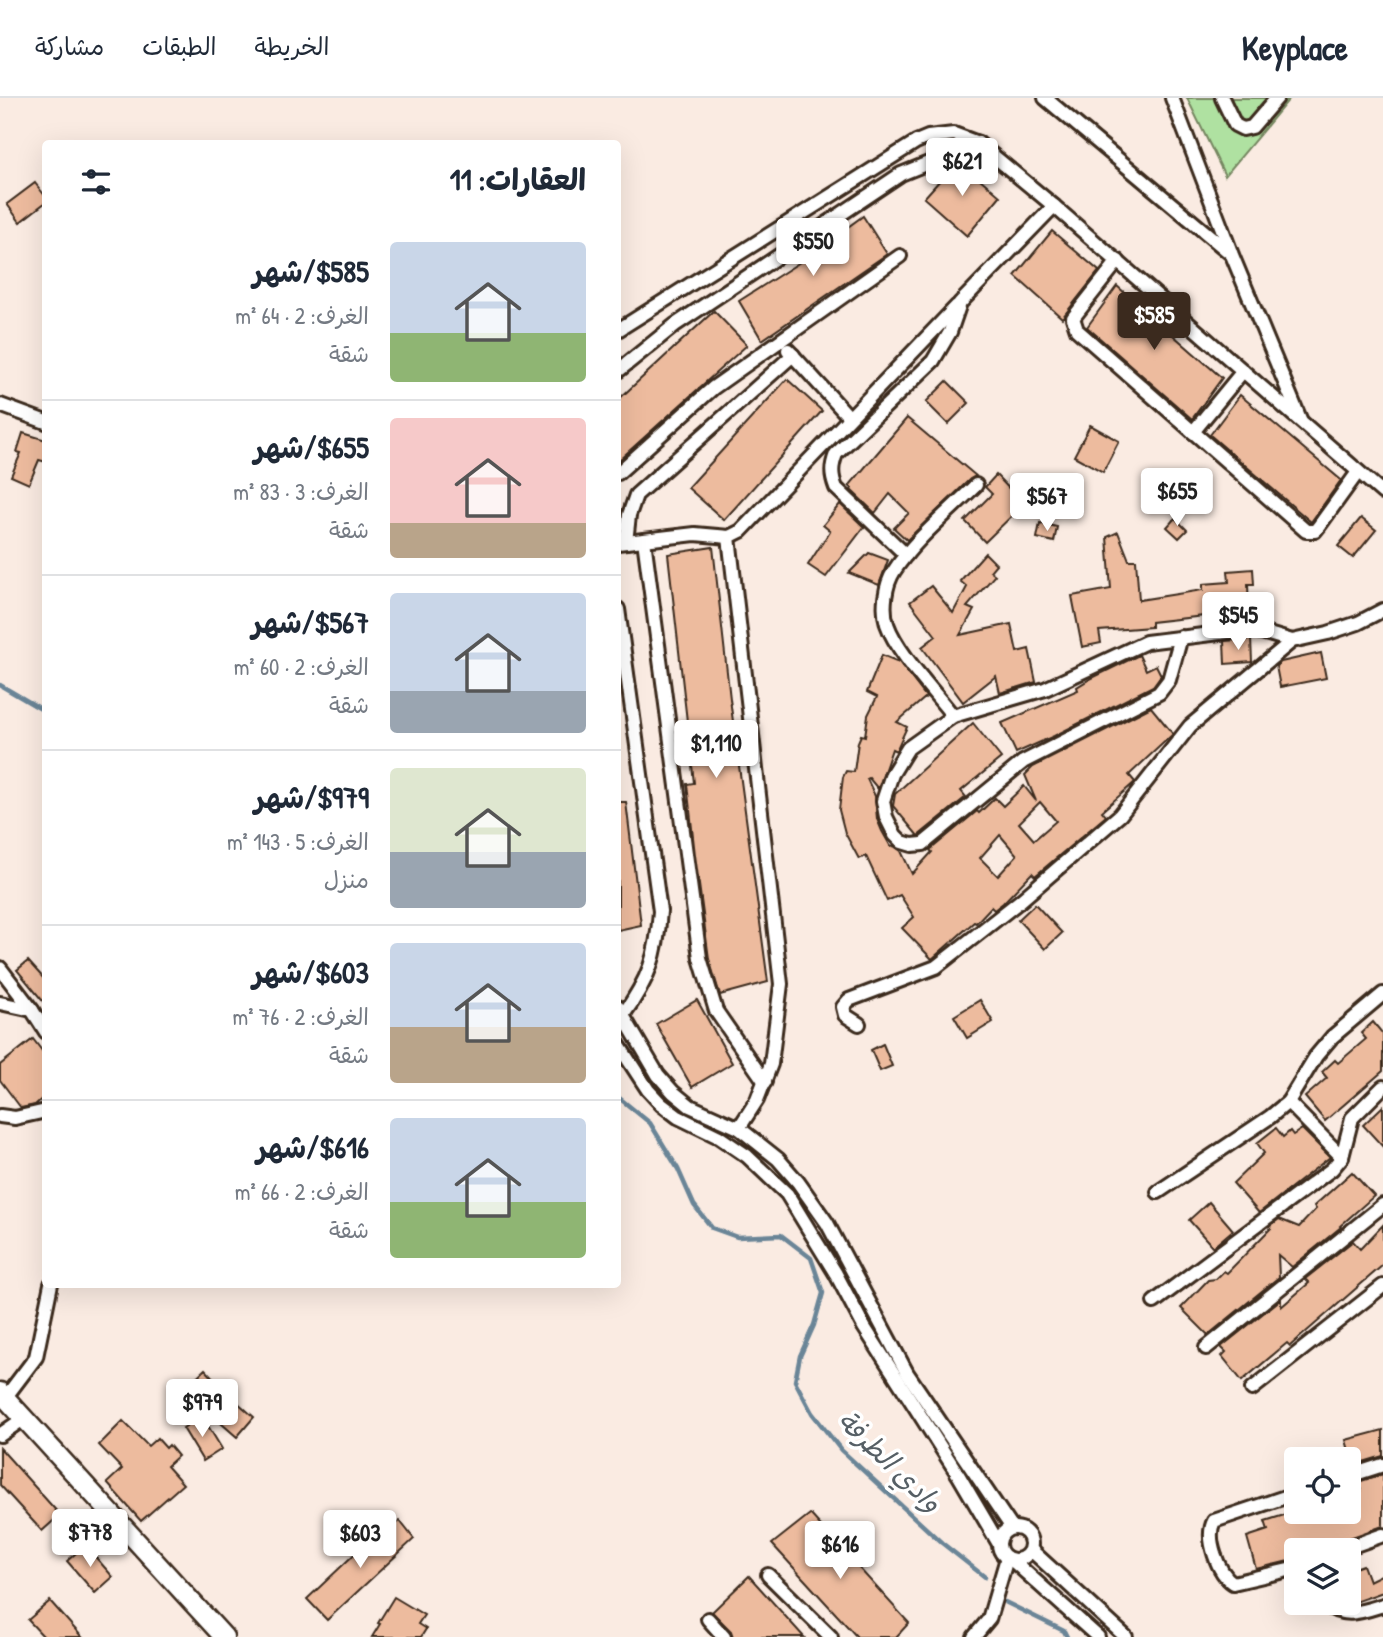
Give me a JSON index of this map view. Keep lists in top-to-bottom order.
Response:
{
  "water": ["وادي الطرفة"],
  "page": {
    "header": "Keyplace",
    "nav": ["الخريطة", "الطبقات", "مشاركة"],
    "price": [
      "$621",
      "$550",
      "$585",
      "$655",
      "$567",
      "$545",
      "$1,110",
      "$979",
      "$778",
      "$603",
      "$616"
    ],
    "heading": "العقارات: 11",
    "list": [
      {
        "name": "$585/شهر",
        "note": "الغرف: 2 · 64 m² · شقة"
      },
      {
        "name": "$655/شهر",
        "note": "الغرف: 3 · 83 m² · شقة"
      },
      {
        "name": "$567/شهر",
        "note": "الغرف: 2 · 60 m² · شقة"
      },
      {
        "name": "$979/شهر",
        "note": "الغرف: 5 · 143 m² · منزل"
      },
      {
        "name": "$603/شهر",
        "note": "الغرف: 2 · 76 m² · شقة"
      },
      {
        "name": "$616/شهر",
        "note": "الغرف: 2 · 66 m² · شقة"
      }
    ]
  }
}
